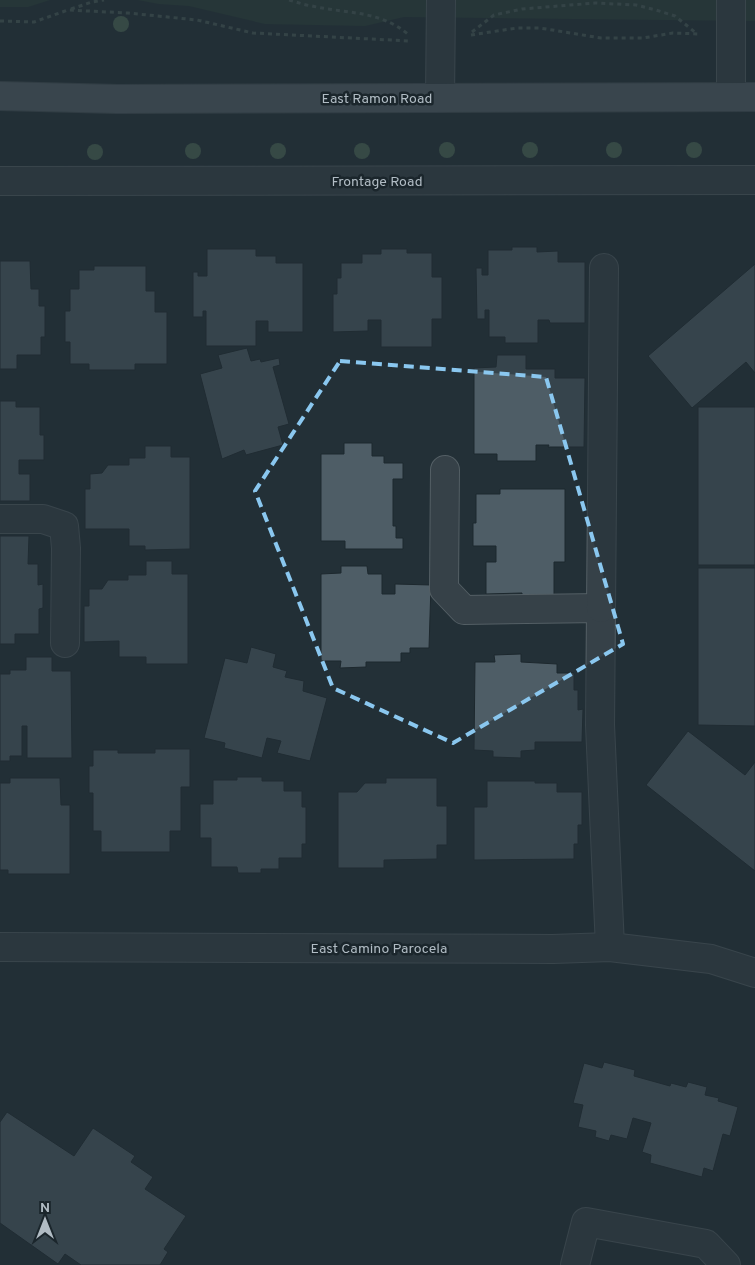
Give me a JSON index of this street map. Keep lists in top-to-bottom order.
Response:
{
  "streets": {
    "main road": ["East Ramon Road"],
    "street": ["Frontage Road", "East Camino Parocela"]
  },
  "north": "top"
}
